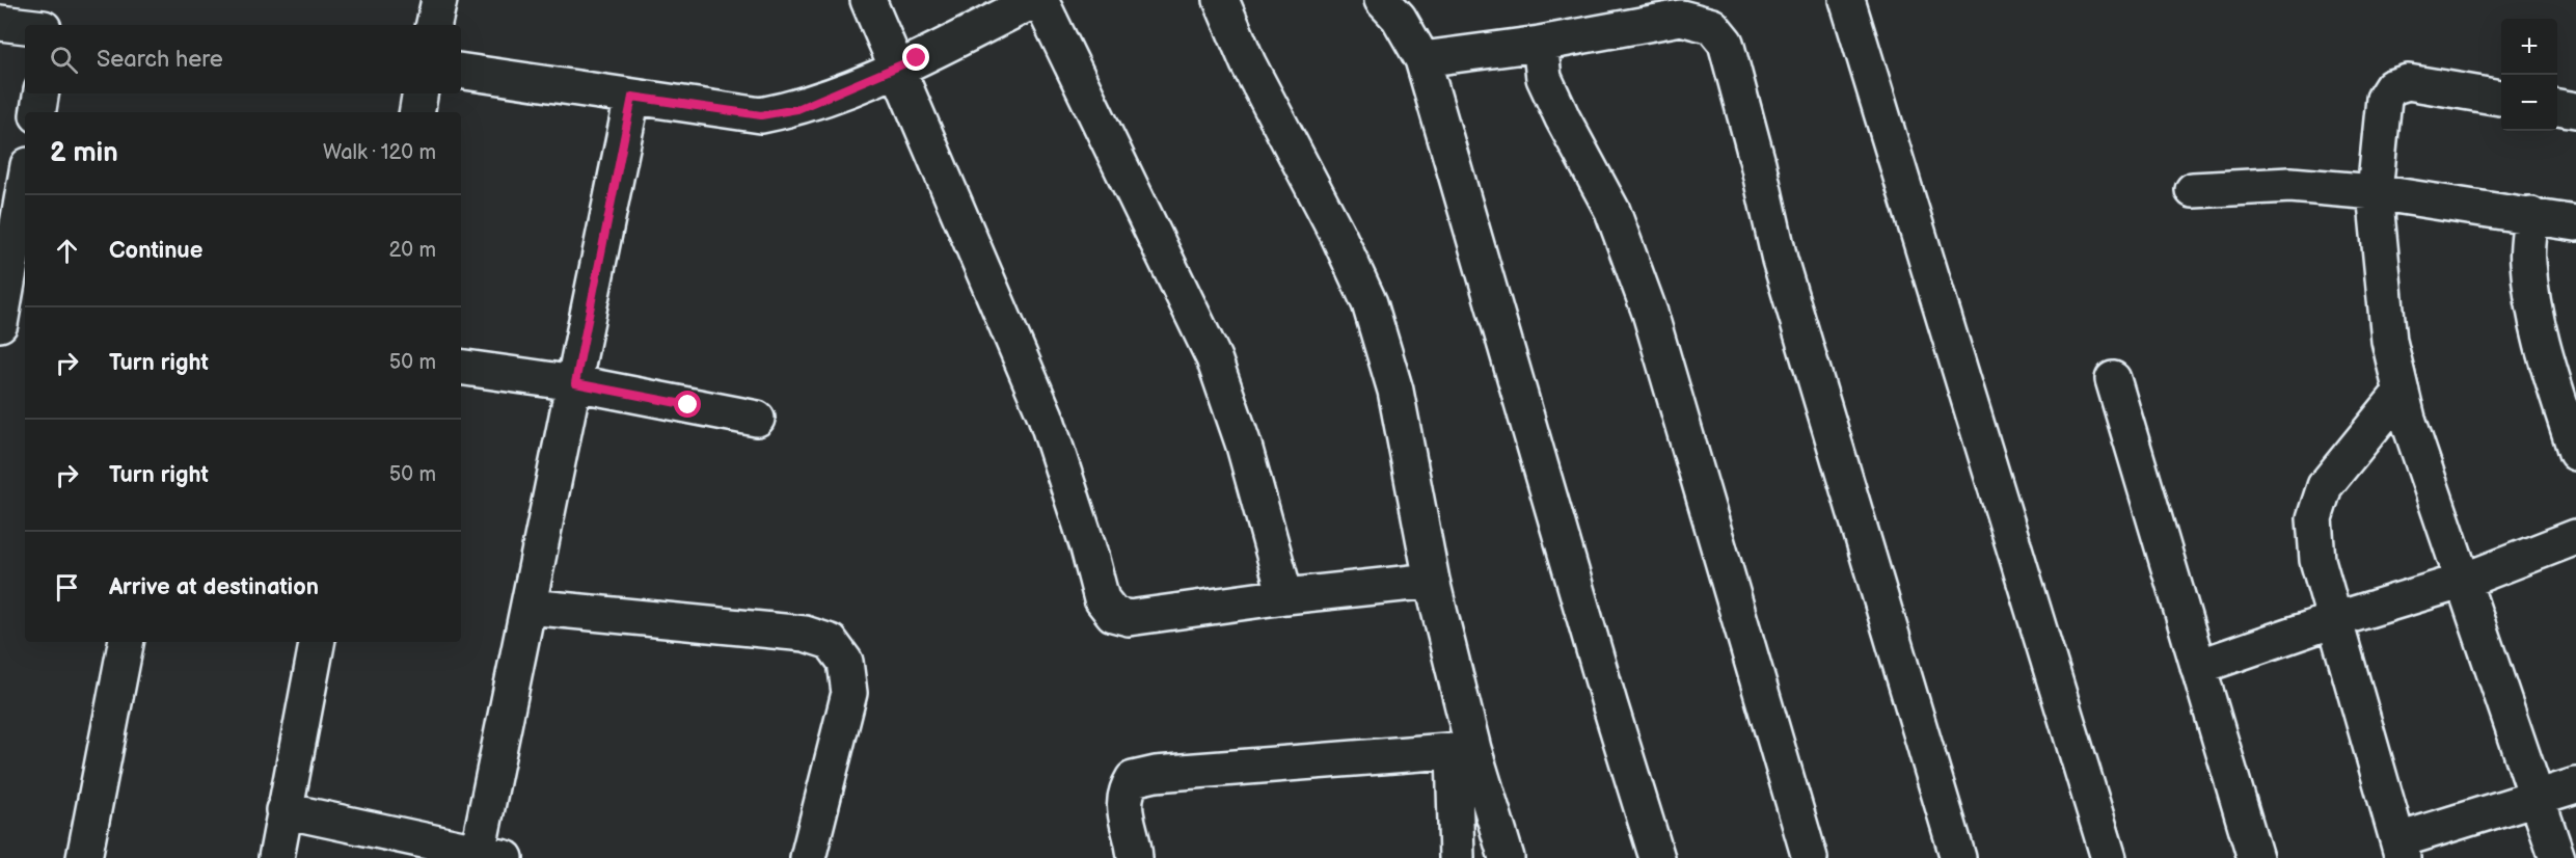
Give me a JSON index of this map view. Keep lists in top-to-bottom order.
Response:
{
  "page": {
    "map_buttons": ["+", "−"],
    "search": "Search here",
    "heading": ["2 min", "Walk · 120 m"],
    "list": [
      ["Continue", "20 m"],
      ["Turn right", "50 m"],
      ["Turn right", "50 m"],
      "Arrive at destination"
    ]
  }
}
